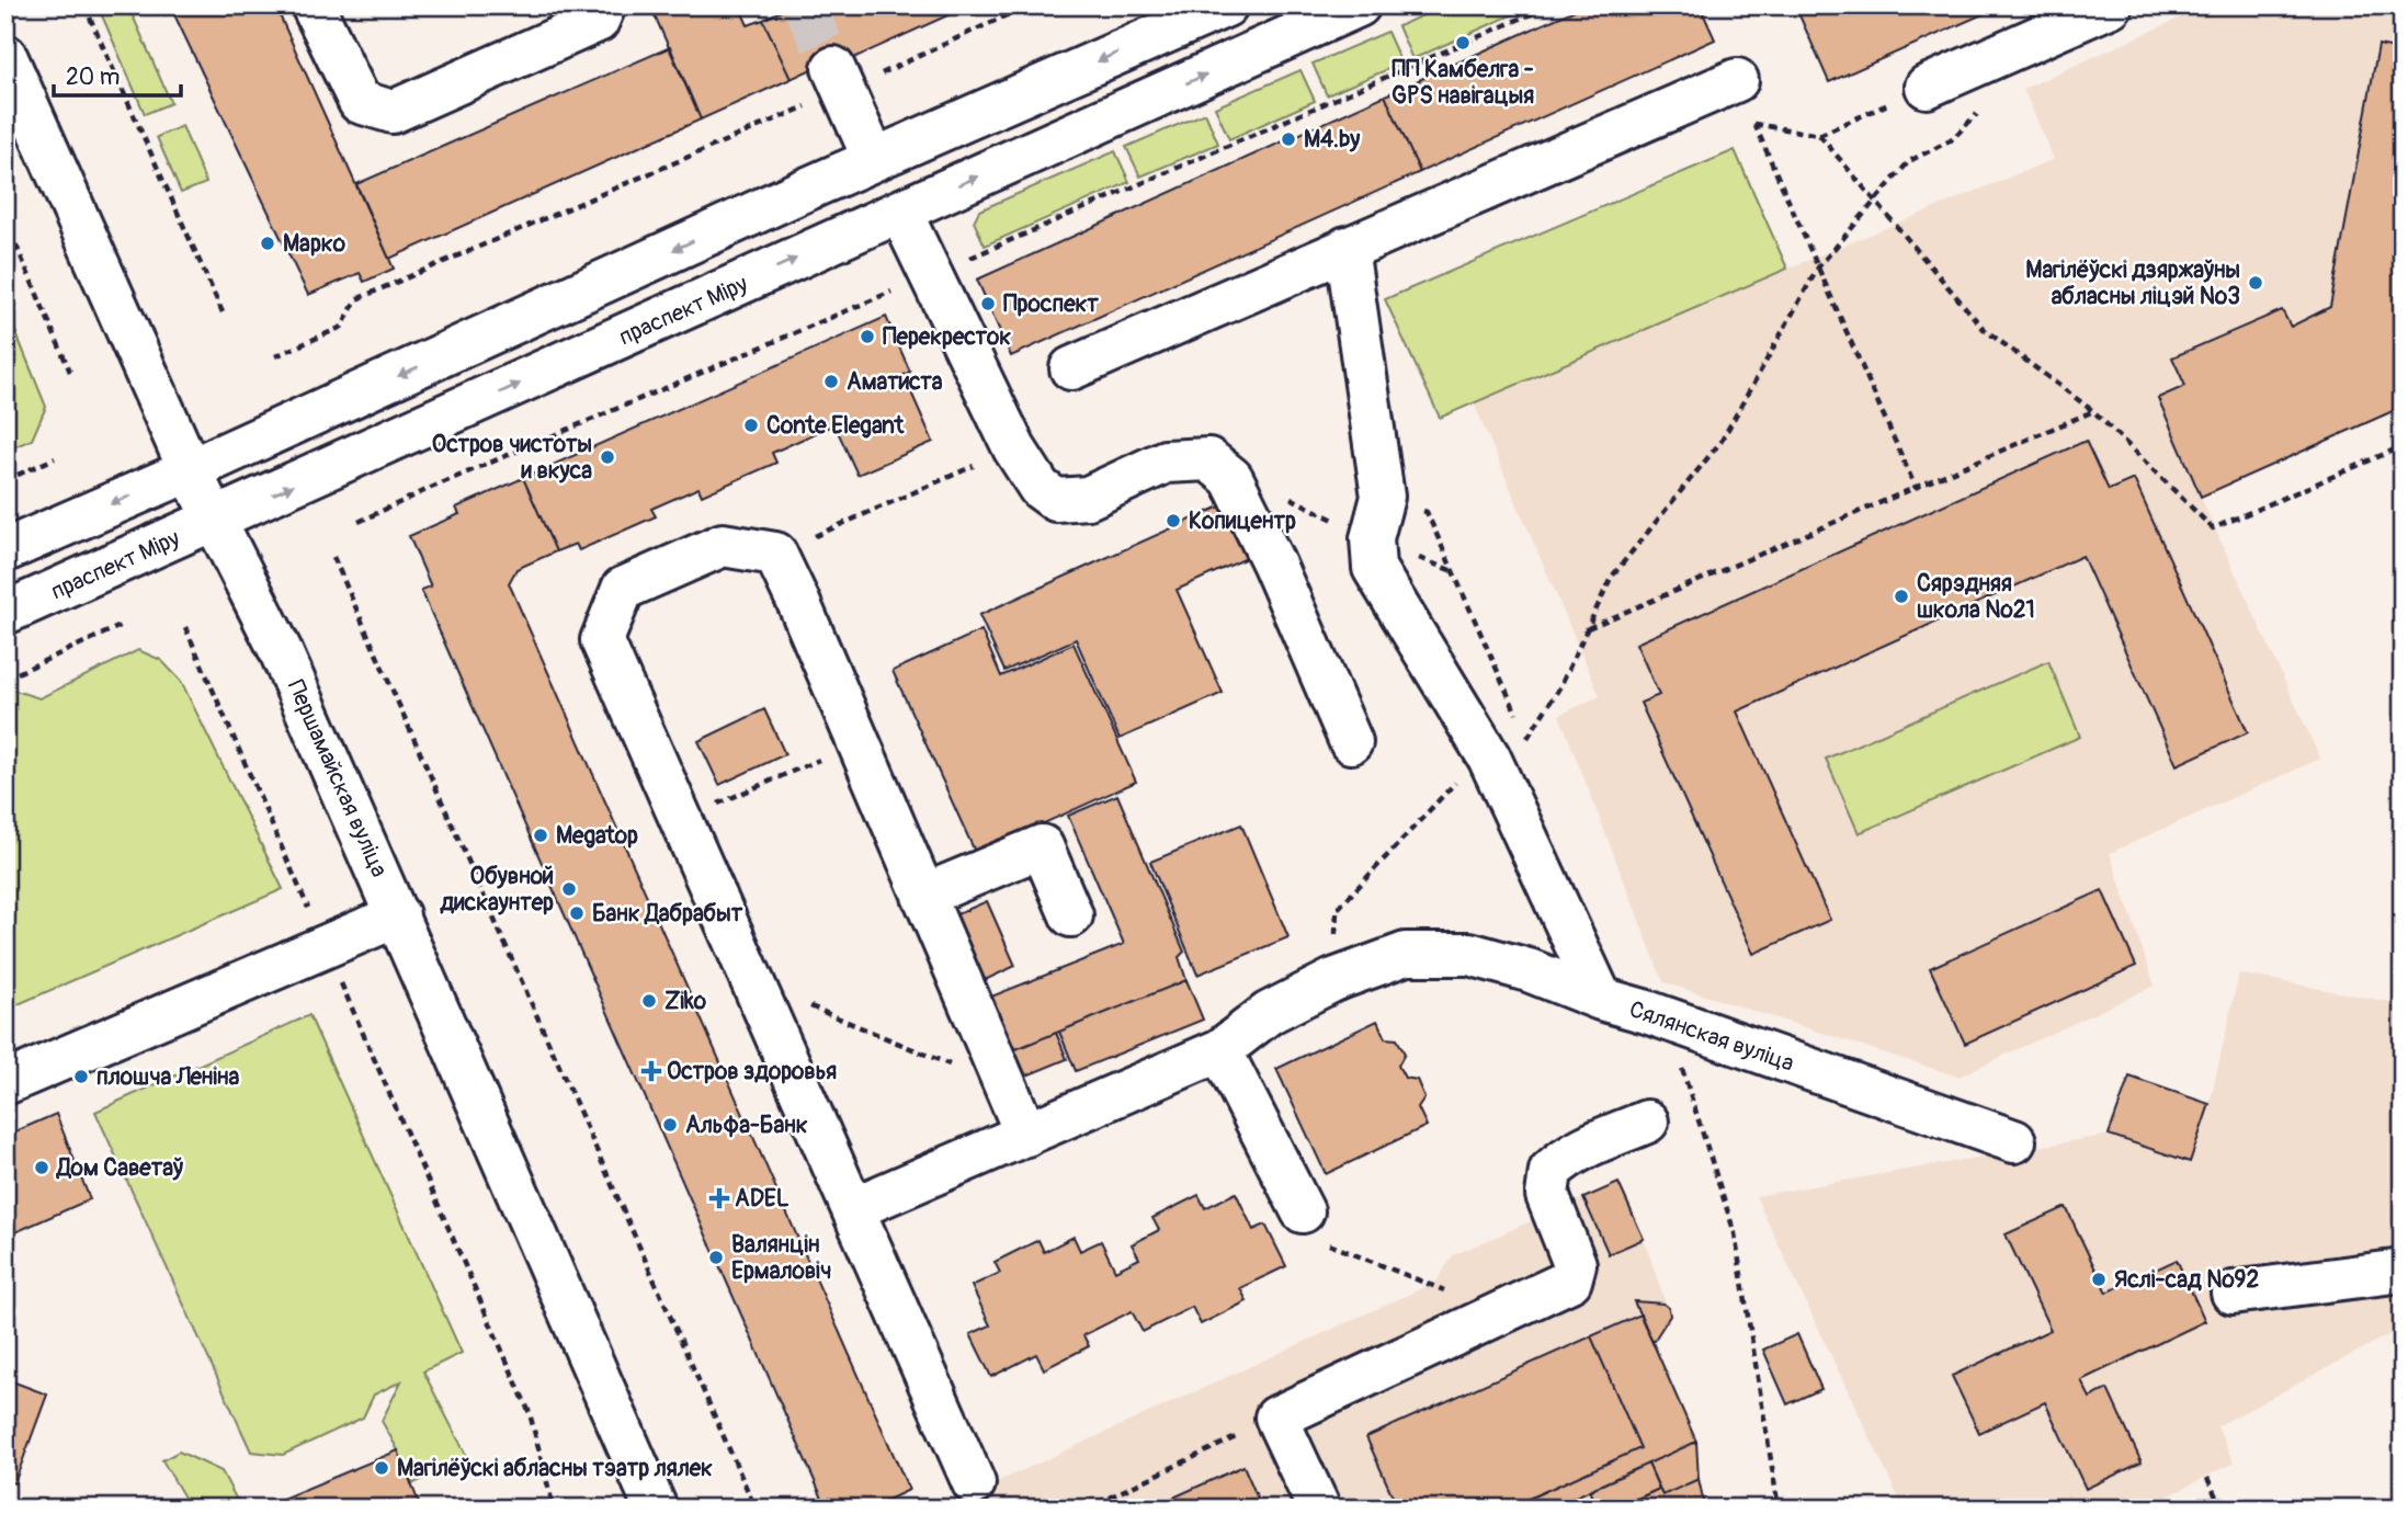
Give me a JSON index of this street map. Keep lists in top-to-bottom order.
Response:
{
  "streets": {
    "main road": ["праспект Міру", "Першамайская вуліца", "Сялянская вуліца"]
  },
  "crossings": [
    ["праспект Міру", "Першамайская вуліца"]
  ],
  "places": {
    "other": [
      "ПП Камбелга - GPS навігацыя",
      "М4.by",
      "Марко",
      "Магілёўскі дзяржаўны абласны ліцэй №3",
      "Проспект",
      "Перекресток",
      "Аматиста",
      "Conte Elegant",
      "Остров чистоты и вкуса",
      "Копицентр",
      "Сярэдняя школа №21",
      "Megatop",
      "Обувной дискаунтер",
      "Банк Дабрабыт",
      "Ziko",
      "плошча Леніна",
      "Альфа-Банк",
      "Дом Саветаў",
      "Валянцін Ермаловіч",
      "Яслі-сад №92",
      "Магілёўскі абласны тэатр лялек"
    ],
    "health": ["Остров здоровья", "ADEL"]
  },
  "scale_bar": "20 m"
}
